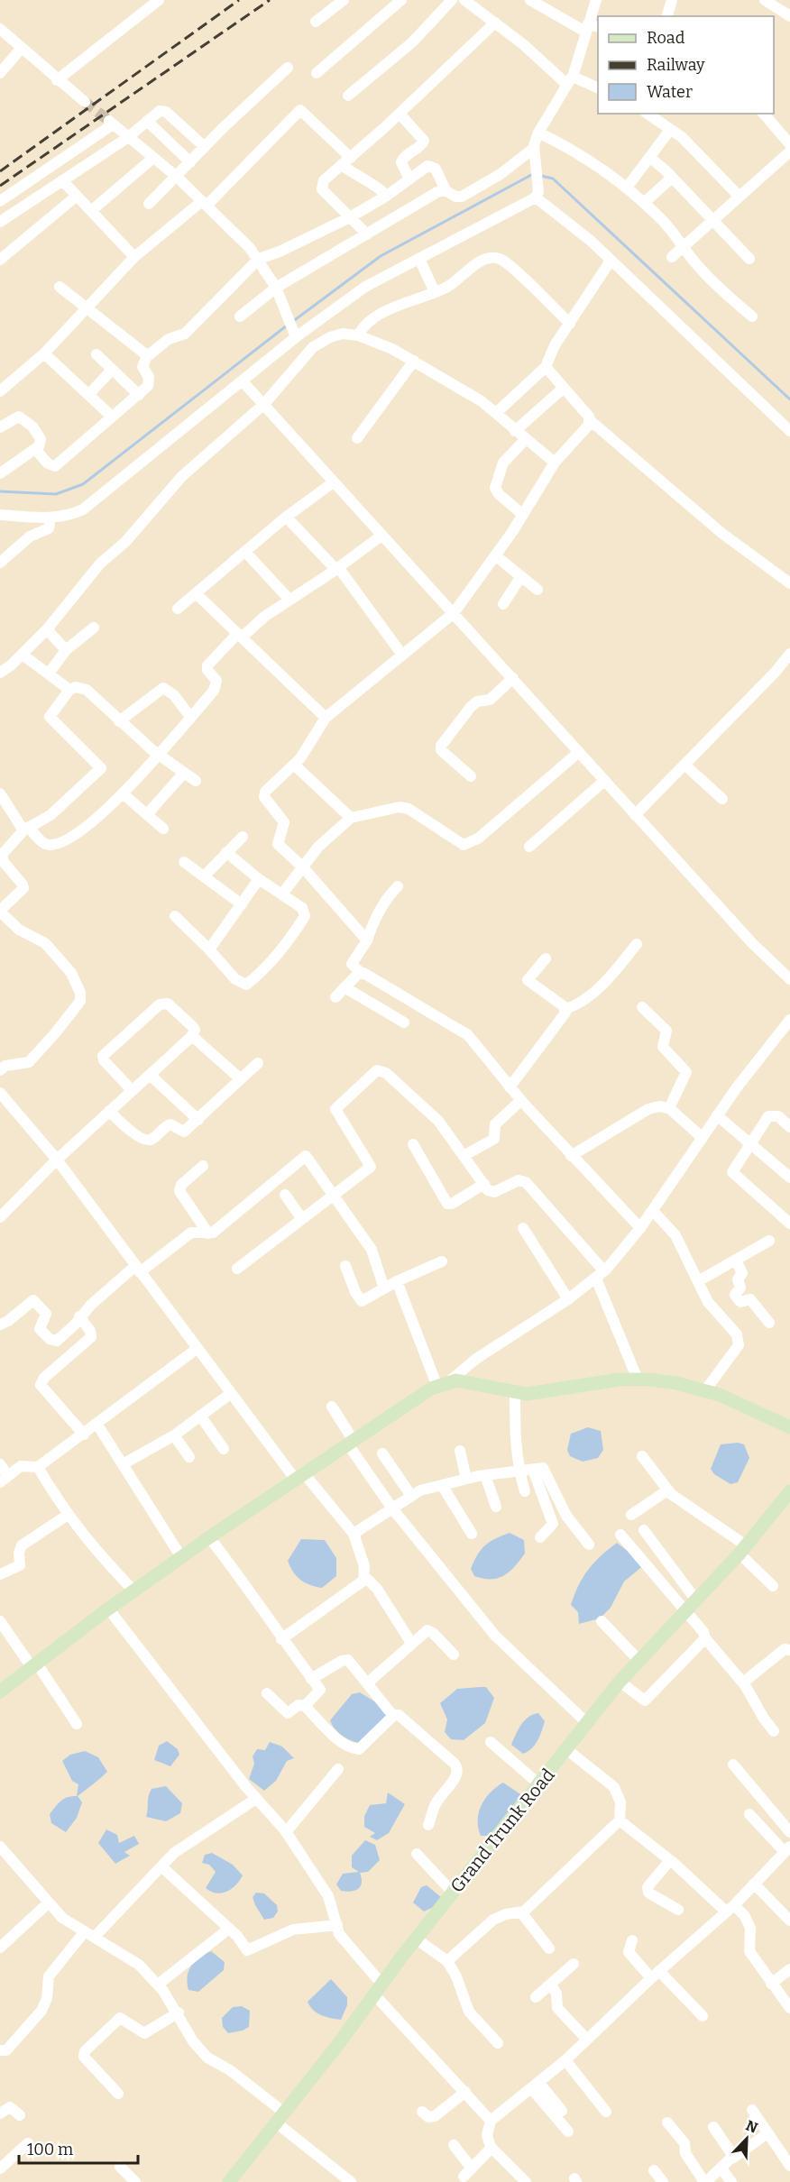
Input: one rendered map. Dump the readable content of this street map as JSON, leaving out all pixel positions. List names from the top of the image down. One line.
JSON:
{"streets":{"main road":["Grand Trunk Road"]},"legend":["Road","Railway","Water"],"scale_bar":"100 m","north":"top right"}
